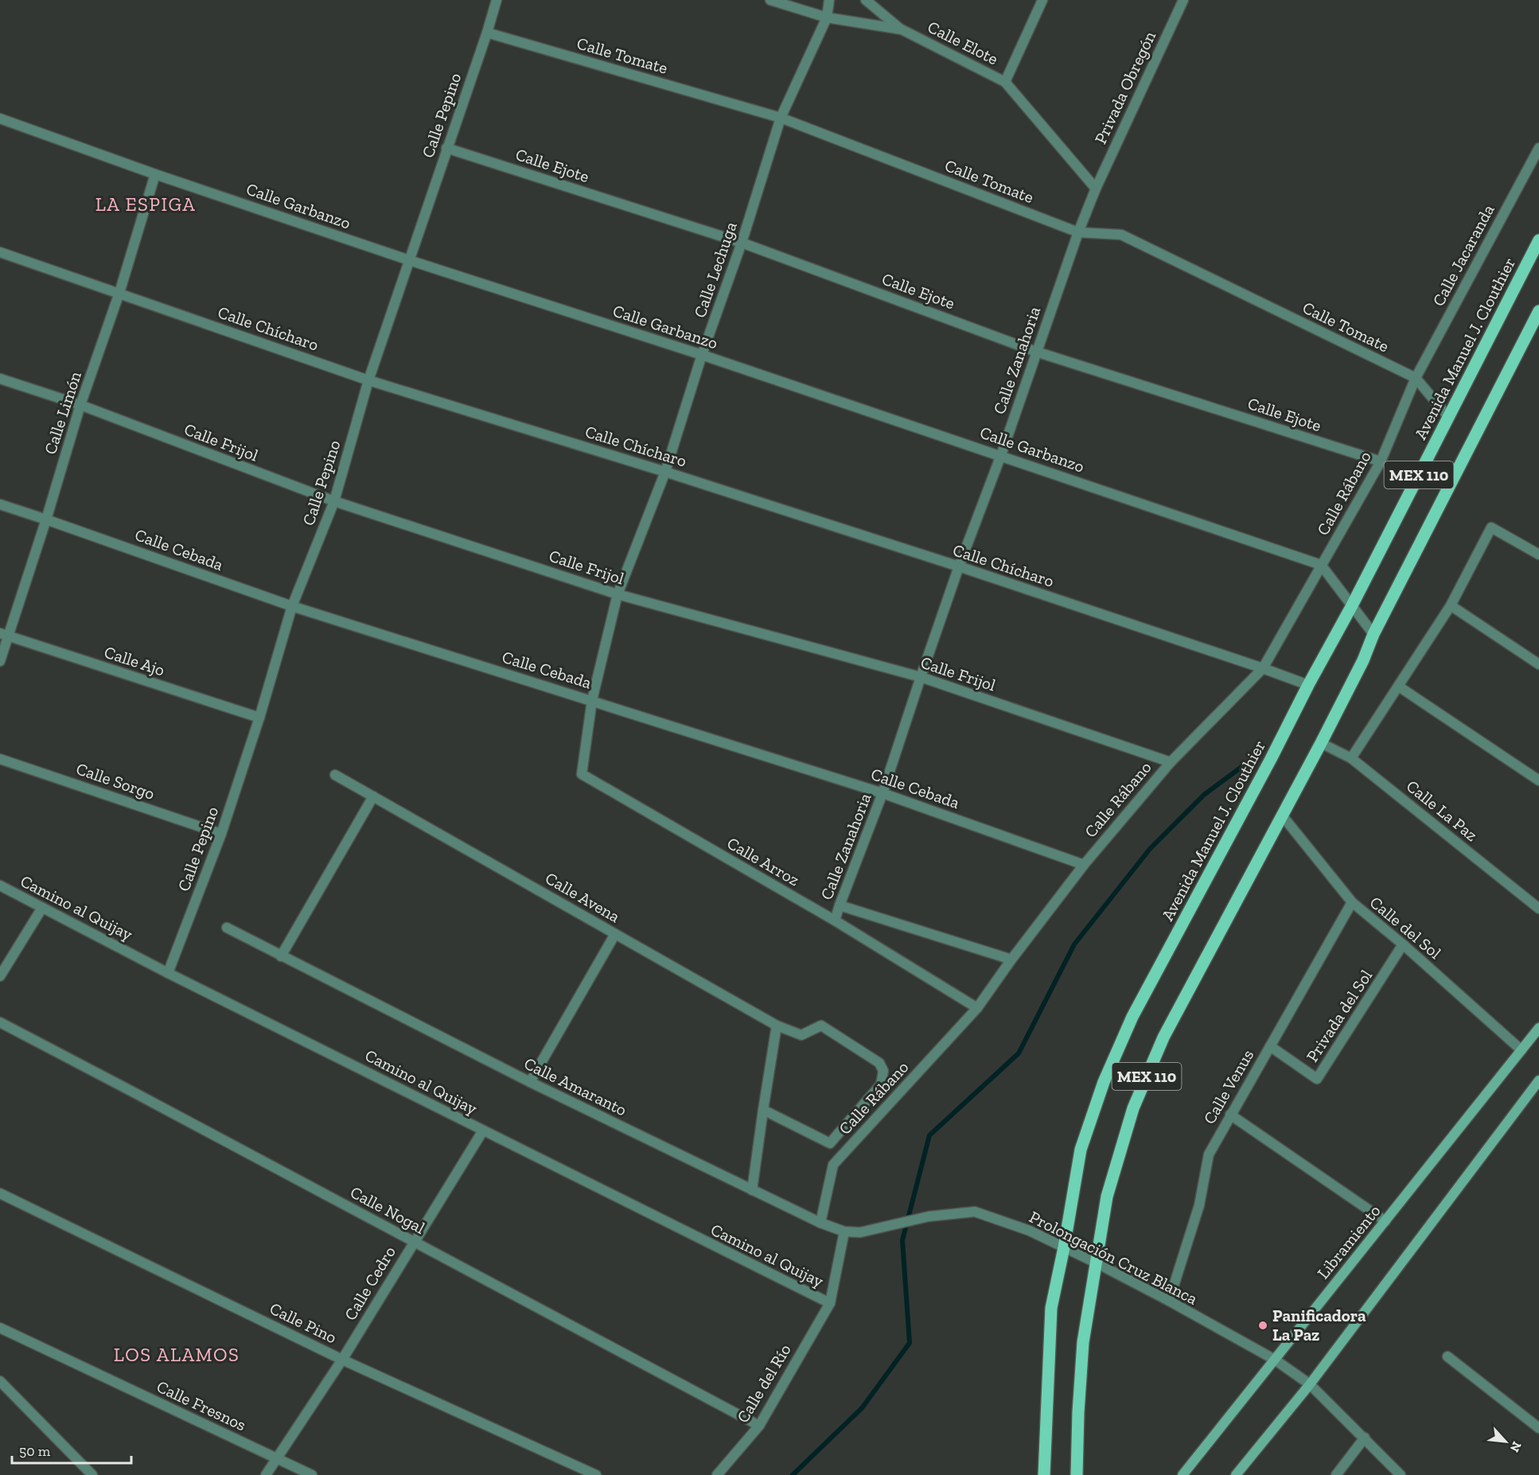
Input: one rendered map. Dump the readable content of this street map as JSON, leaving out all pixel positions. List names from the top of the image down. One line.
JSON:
{"streets":{"main road":["Avenida Manuel J. Clouthier","MEX 110","Libramiento"],"street":["Calle Elote","Calle Tomate","Privada Obregón","Calle Pepino","Calle Ejote","Calle Garbanzo","Calle Jacaranda","Calle Lechuga","Calle Chícharo","Calle Zanahoria","Calle Limón","Calle Frijol","Calle Rábano","Calle Cebada","Calle Ajo","Calle Sorgo","Calle La Paz","Calle Arroz","Calle Avena","Camino al Quijay","Calle del Sol","Privada del Sol","Calle Amaranto","Calle Venus","Calle Nogal","Prolongación Cruz Blanca","Calle Cedro","Calle Pino","Calle del Río","Calle Fresnos"]},"crossings":[["Calle Elote","Privada Obregón"],["Calle Elote","Calle Lechuga"],["Calle Elote","Calle Zanahoria"],["Calle Tomate","Calle Pepino"],["Calle Tomate","Calle Jacaranda"],["Calle Tomate","Calle Lechuga"],["Calle Tomate","Avenida Manuel J. Clouthier"],["Calle Tomate","Calle Zanahoria"],["Calle Tomate","Calle Rábano"],["Privada Obregón","Calle Zanahoria"],["Calle Pepino","Calle Ejote"],["Calle Pepino","Calle Garbanzo"],["Calle Pepino","Calle Chícharo"],["Calle Pepino","Calle Frijol"],["Calle Pepino","Calle Cebada"],["Calle Pepino","Calle Ajo"],["Calle Pepino","Calle Sorgo"],["Calle Pepino","Camino al Quijay"],["Calle Ejote","Calle Lechuga"],["Calle Ejote","Calle Zanahoria"],["Calle Ejote","Calle Rábano"],["Calle Garbanzo","Calle Lechuga"],["Calle Garbanzo","Calle Zanahoria"],["Calle Garbanzo","Calle Limón"],["Calle Garbanzo","Calle Rábano"],["Calle Jacaranda","Calle Rábano"],["Calle Lechuga","Calle Chícharo"],["Calle Lechuga","Calle Frijol"],["Calle Lechuga","Calle Cebada"],["Calle Lechuga","Calle Arroz"],["Calle Chícharo","Avenida Manuel J. Clouthier"],["Calle Chícharo","Calle Zanahoria"],["Calle Chícharo","Calle Limón"],["Calle Chícharo","Calle Rábano"],["Avenida Manuel J. Clouthier","Prolongación Cruz Blanca"],["Calle Zanahoria","Calle Frijol"],["Calle Zanahoria","Calle Cebada"],["Calle Zanahoria","Calle Arroz"],["Calle Limón","Calle Frijol"],["Calle Limón","Calle Cebada"],["Calle Limón","Calle Ajo"],["Calle Frijol","Calle Rábano"],["MEX 110","Calle La Paz"],["MEX 110","Calle del Sol"],["MEX 110","Prolongación Cruz Blanca"],["Calle Rábano","Calle Cebada"],["Calle Rábano","Calle Arroz"],["Calle Rábano","Calle Amaranto"],["Camino al Quijay","Calle Cedro"],["Camino al Quijay","Calle del Río"],["Calle del Sol","Privada del Sol"],["Calle del Sol","Calle Venus"],["Calle del Sol","Libramiento"],["Privada del Sol","Calle Venus"],["Calle Amaranto","Prolongación Cruz Blanca"],["Calle Amaranto","Calle del Río"],["Calle Venus","Prolongación Cruz Blanca"],["Calle Nogal","Calle Cedro"],["Calle Nogal","Calle del Río"],["Libramiento","Prolongación Cruz Blanca"],["Calle Cedro","Calle Pino"],["Calle Cedro","Calle Fresnos"]],"districts":["LA ESPIGA","LOS ALAMOS"],"places":["Panificadora La Paz"],"scale_bar":"50 m","north":"bottom right"}
